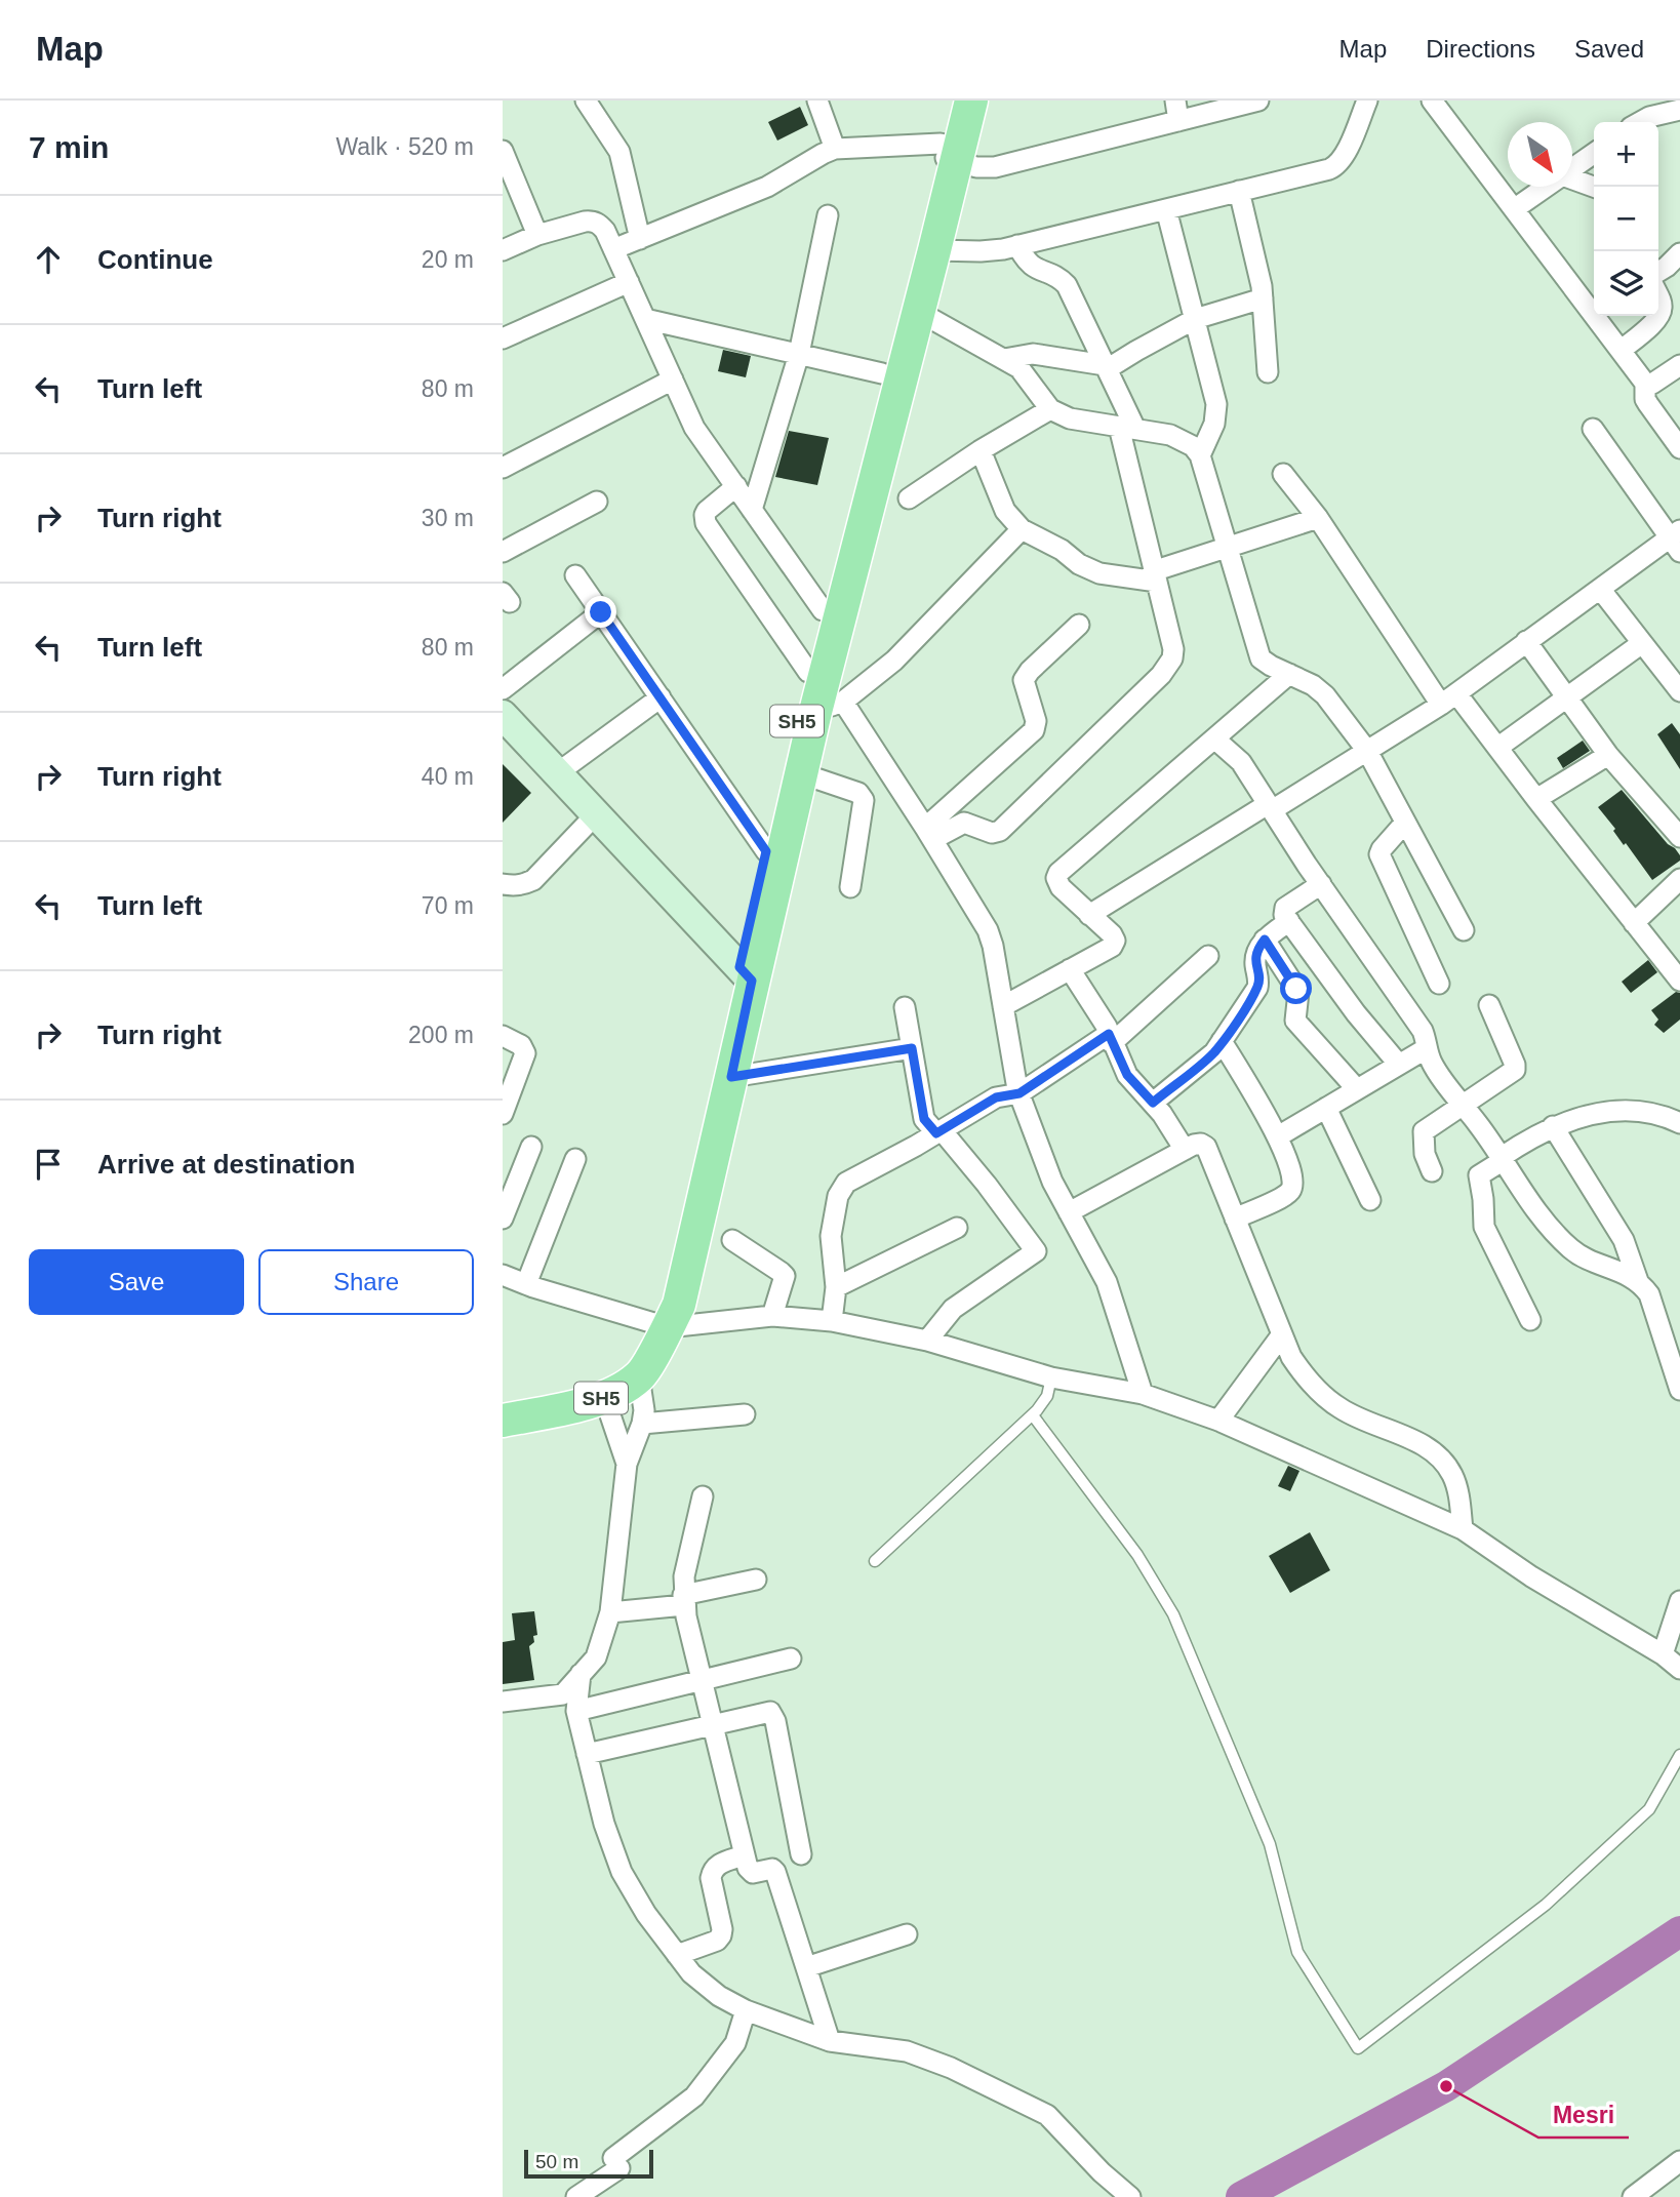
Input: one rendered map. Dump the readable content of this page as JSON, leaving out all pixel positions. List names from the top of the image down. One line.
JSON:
{"streets":{"main road":["SH5"]},"places":["Mesri"],"scale_bar":"50 m","north":"bottom right","page":{"header":"Map","nav":["Map","Directions","Saved"],"heading":["7 min","Walk · 520 m"],"map_buttons":["+","−"],"list":[["Continue","20 m"],["Turn left","80 m"],["Turn right","30 m"],["Turn left","80 m"],["Turn right","40 m"],["Turn left","70 m"],["Turn right","200 m"],"Arrive at destination"],"buttons":["Save","Share"],"scale":"50 m"}}
